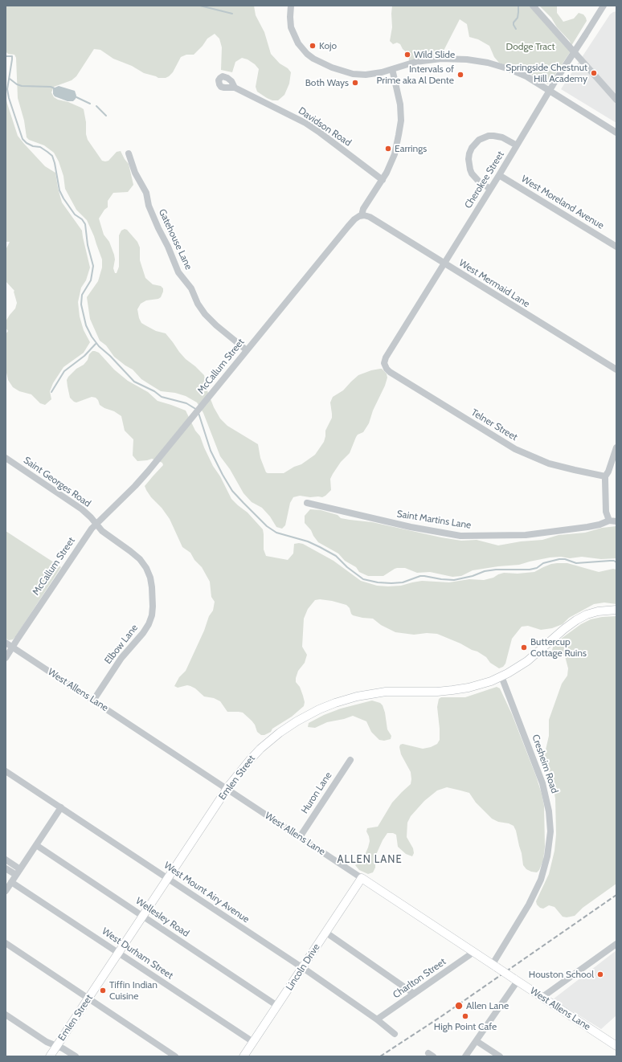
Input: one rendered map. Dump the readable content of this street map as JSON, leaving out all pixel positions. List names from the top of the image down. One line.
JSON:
{"streets":{"main road":["West Allens Lane","Emlen Street","Lincoln Drive"],"street":["Davidson Road","Cherokee Street","West Moreland Avenue","Gatehouse Lane","West Mermaid Lane","McCallum Street","Telner Street","Saint Georges Road","Saint Martins Lane","Elbow Lane","Cresheim Road","Huron Lane","West Mount Airy Avenue","Wellesley Road","West Durham Street","Charlton Street"]},"crossings":[["Davidson Road","McCallum Street"],["Cherokee Street","West Moreland Avenue"],["Cherokee Street","West Mermaid Lane"],["Cherokee Street","Telner Street"],["Gatehouse Lane","McCallum Street"],["West Mermaid Lane","McCallum Street"],["McCallum Street","Saint Georges Road"],["McCallum Street","Elbow Lane"],["McCallum Street","West Allens Lane"],["Saint Georges Road","Elbow Lane"],["Elbow Lane","West Allens Lane"],["West Allens Lane","Cresheim Road"],["West Allens Lane","Emlen Street"],["West Allens Lane","Huron Lane"],["West Allens Lane","Lincoln Drive"],["West Allens Lane","Charlton Street"],["Cresheim Road","Emlen Street"],["Emlen Street","West Mount Airy Avenue"],["Emlen Street","Wellesley Road"],["Emlen Street","West Durham Street"],["West Mount Airy Avenue","Lincoln Drive"],["West Mount Airy Avenue","Charlton Street"],["Wellesley Road","Lincoln Drive"],["West Durham Street","Lincoln Drive"]],"districts":["ALLEN LANE"],"parks":["Dodge Tract"],"places":["Kojo","Wild Slide","Springside Chestnut Hill Academy","Intervals of Prime aka Al Dente","Both Ways","Earrings","Buttercup Cottage Ruins","Houston School","Tiffin Indian Cuisine","Allen Lane","High Point Cafe"]}
